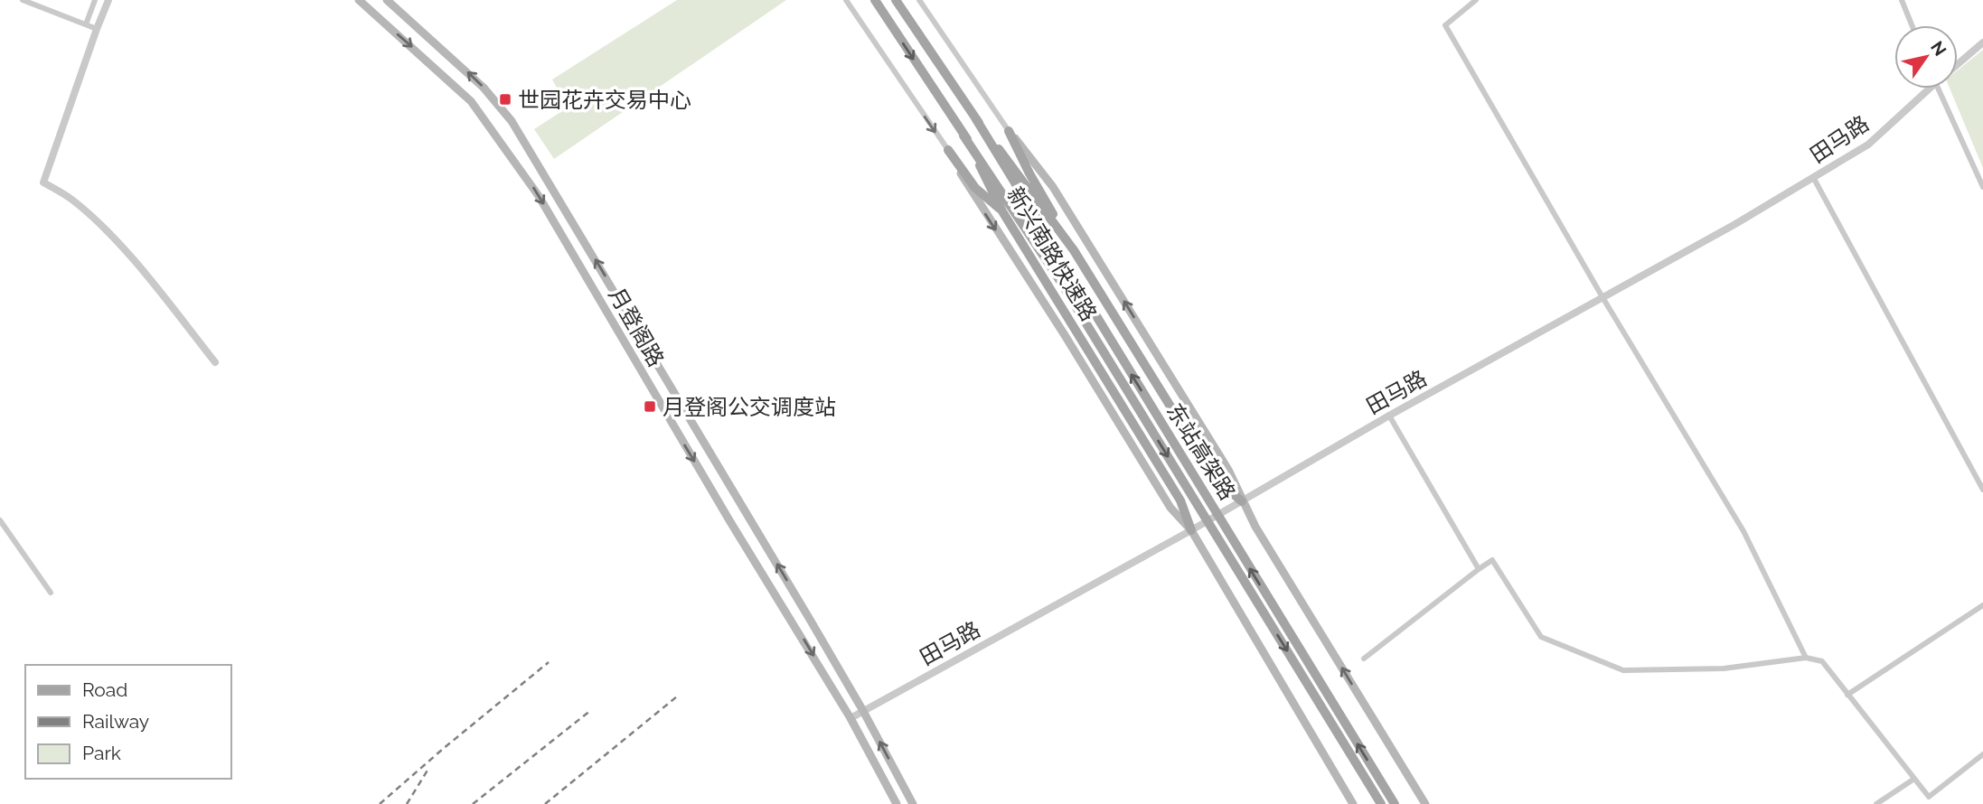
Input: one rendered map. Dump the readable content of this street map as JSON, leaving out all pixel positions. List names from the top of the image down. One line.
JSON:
{"streets":{"main road":["新兴南路快速路","月登阁路","东站高架路"],"street":["田马路"]},"crossings":[["田马路","新兴南路快速路"],["田马路","月登阁路"],["新兴南路快速路","东站高架路"]],"places":{"transit":["世园花卉交易中心","月登阁公交调度站"]},"legend":["Road","Railway","Park"],"north":"top right"}
